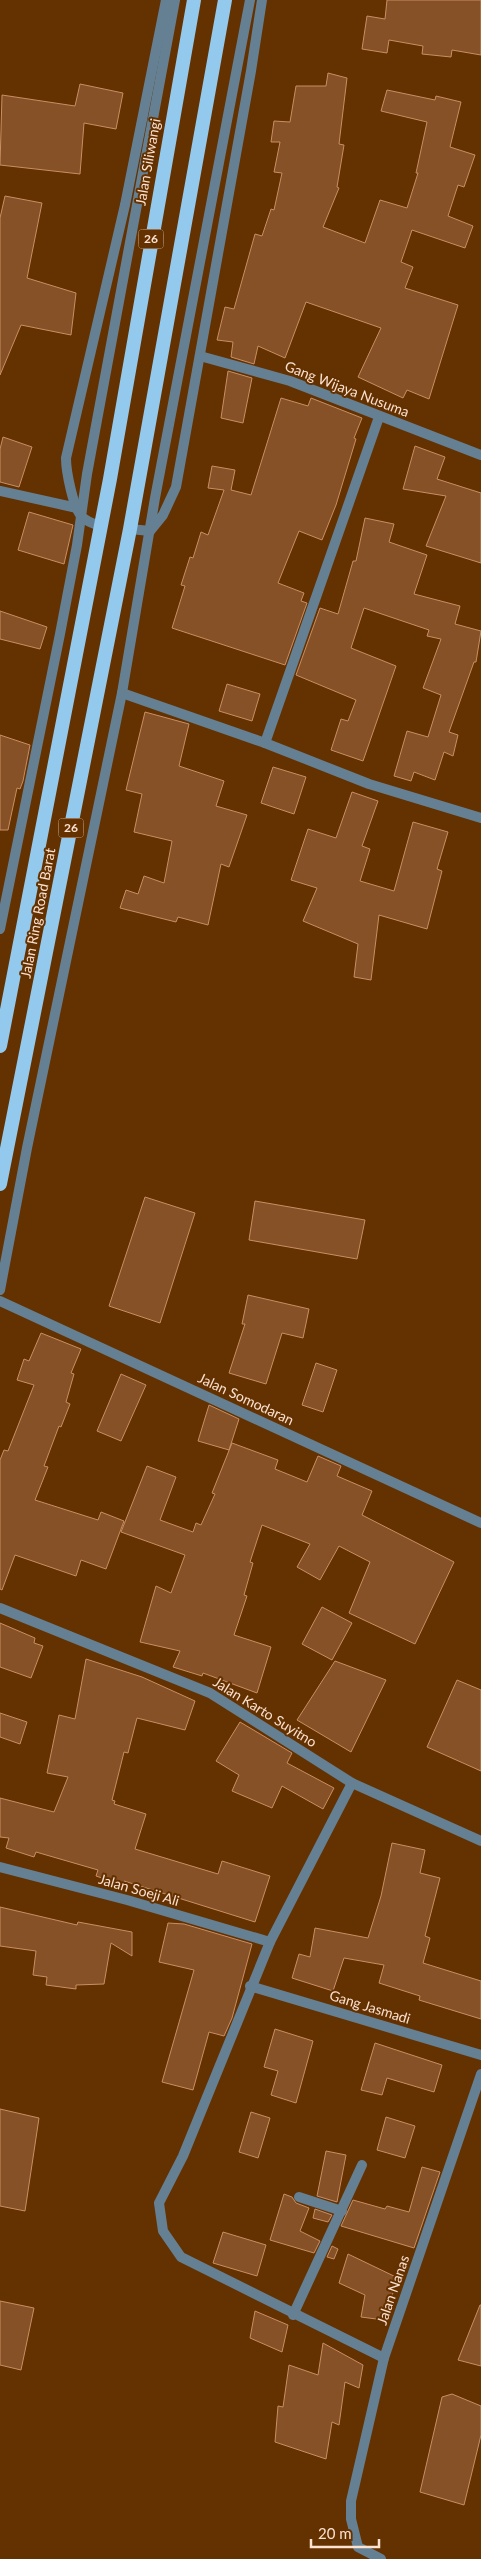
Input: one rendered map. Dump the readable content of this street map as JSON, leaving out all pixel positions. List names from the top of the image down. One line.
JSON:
{"streets":{"highway":["Jalan Siliwangi","26","Jalan Ring Road Barat"],"street":["Gang Wijaya Nusuma","Jalan Somodaran","Jalan Karto Suyitno","Jalan Soeji Ali","Gang Jasmadi","Jalan Nanas"]},"crossings":[["Jalan Siliwangi","Jalan Ring Road Barat"]],"scale_bar":"20 m"}
